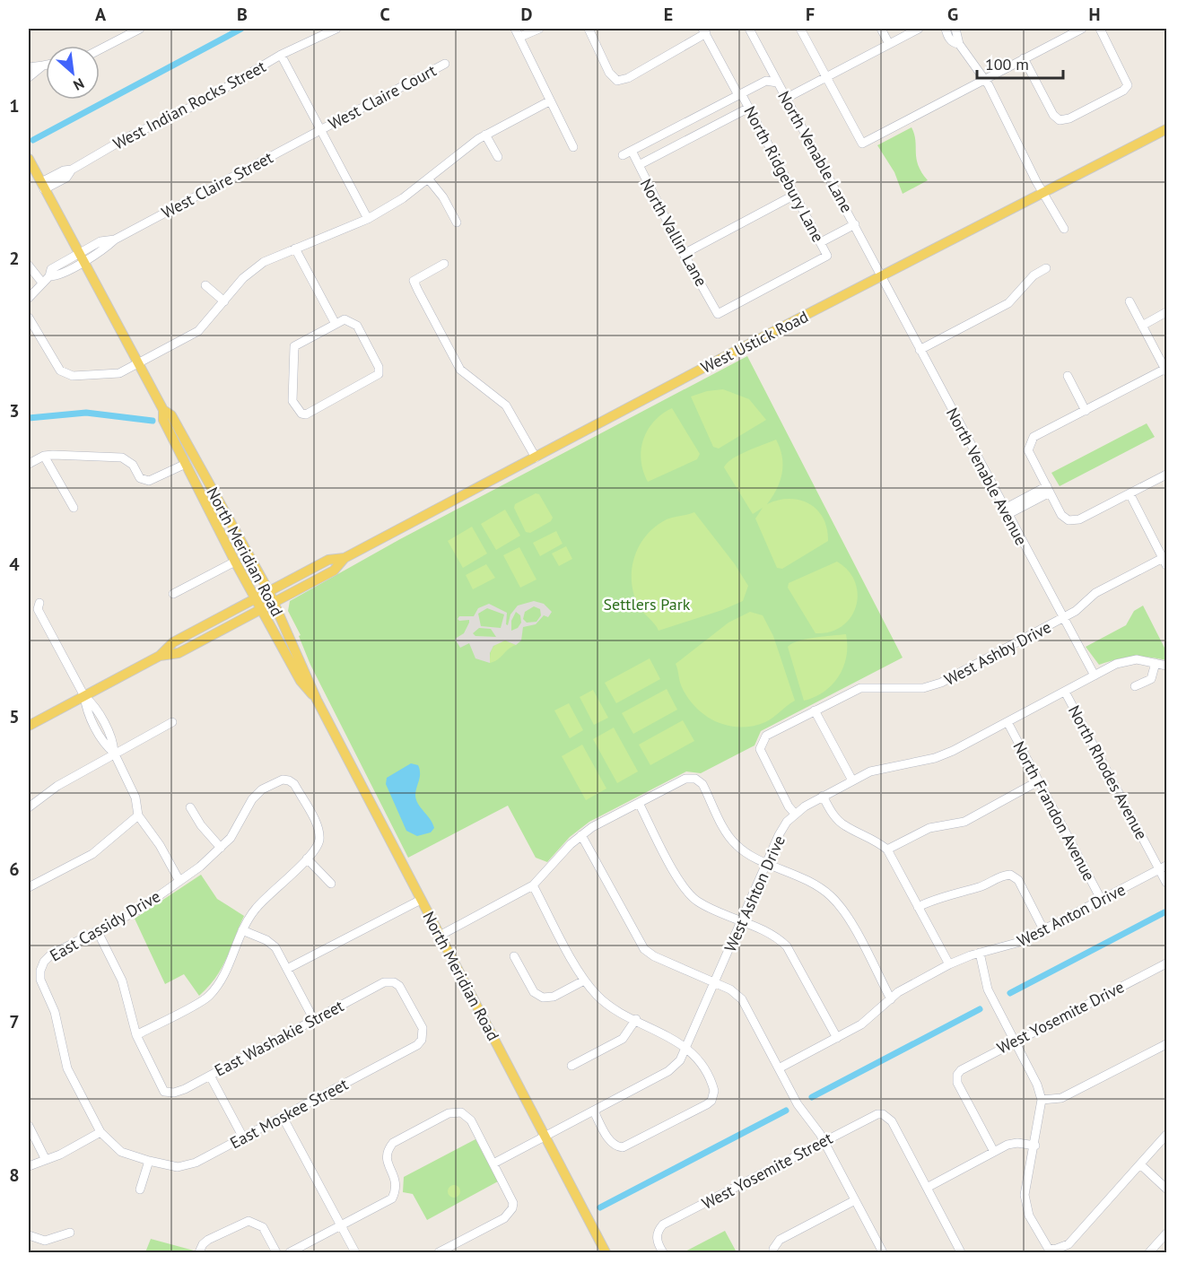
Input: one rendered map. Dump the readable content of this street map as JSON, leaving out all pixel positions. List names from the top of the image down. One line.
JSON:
{"streets":{"main road":["West Ustick Road","North Meridian Road"],"street":["West Claire Court","West Indian Rocks Street","North Venable Lane","North Ridgebury Lane","West Claire Street","North Vallin Lane","North Venable Avenue","West Ashby Drive","North Rhodes Avenue","North Frandon Avenue","West Ashton Drive","West Anton Drive","East Cassidy Drive","West Yosemite Drive","East Washakie Street","East Moskee Street","West Yosemite Street"]},"crossings":[["West Claire Court","West Claire Street"],["West Indian Rocks Street","North Meridian Road"],["North Venable Lane","West Ustick Road"],["North Venable Lane","North Venable Avenue"],["North Ridgebury Lane","North Vallin Lane"],["West Claire Street","North Meridian Road"],["West Ustick Road","North Venable Avenue"],["West Ustick Road","North Meridian Road"],["North Venable Avenue","West Ashby Drive"],["North Venable Avenue","West Ashton Drive"],["North Meridian Road","West Ashton Drive"],["West Ashby Drive","West Ashton Drive"],["North Rhodes Avenue","West Ashton Drive"],["North Rhodes Avenue","West Anton Drive"],["North Frandon Avenue","West Ashton Drive"],["North Frandon Avenue","West Anton Drive"],["East Cassidy Drive","East Moskee Street"],["East Washakie Street","East Moskee Street"]],"parks":["Settlers Park"],"scale_bar":"100 m","north":"bottom right","grid":{"columns":["A","B","C","D","E","F","G","H"],"rows":["1","2","3","4","5","6","7","8"]}}
